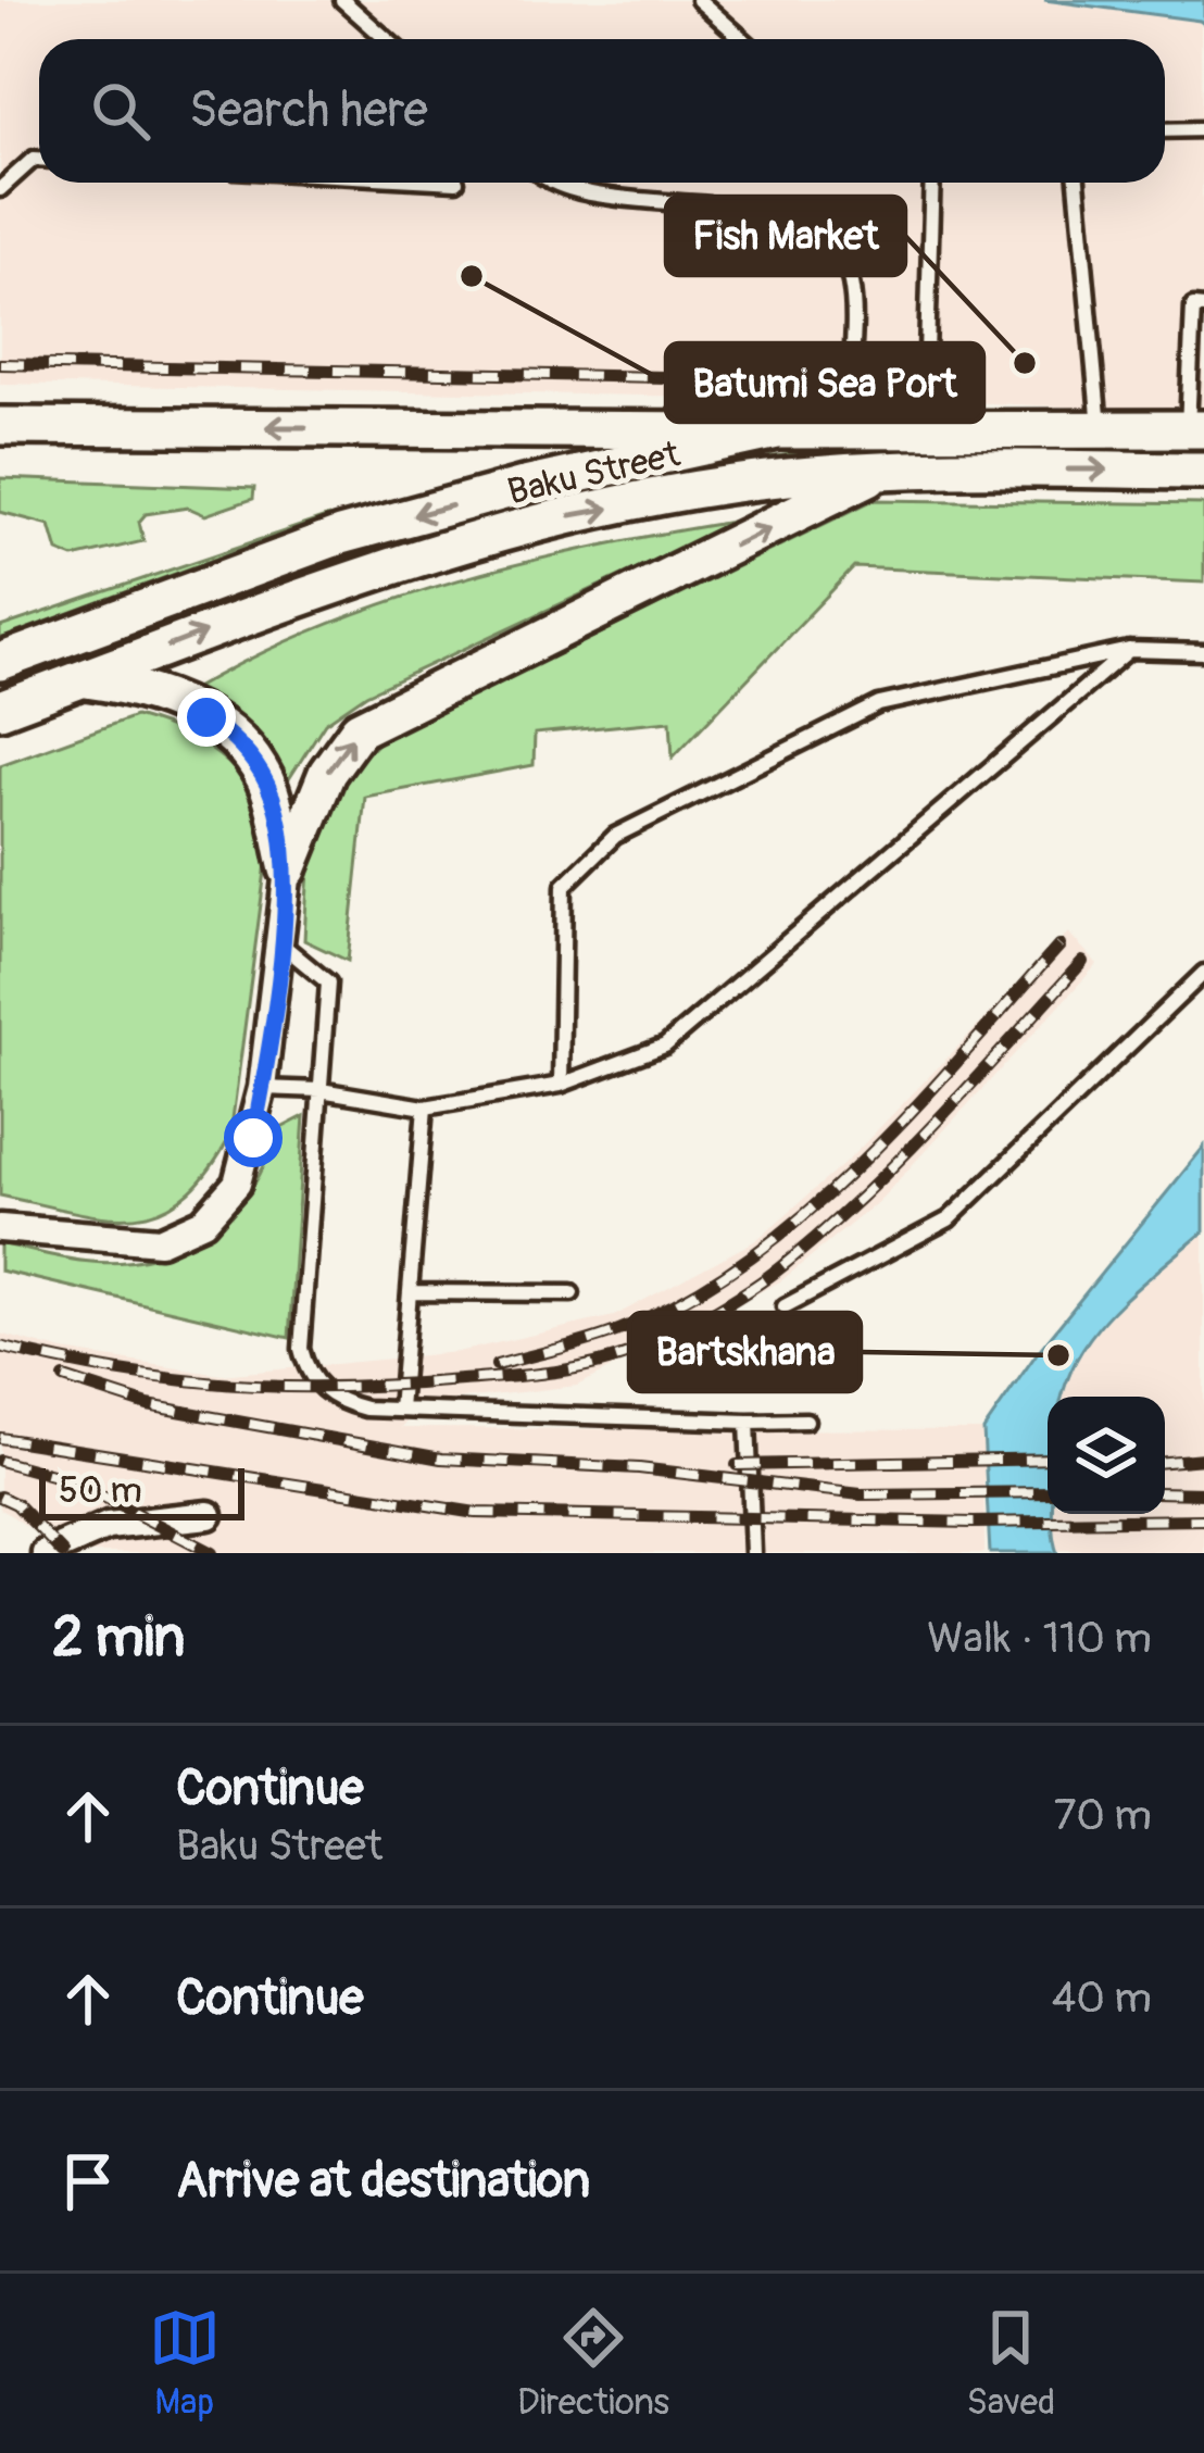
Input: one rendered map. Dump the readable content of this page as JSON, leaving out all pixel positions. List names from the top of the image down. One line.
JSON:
{"streets":{"main road":["Baku Street"]},"places":["Batumi Sea Port","Fish Market","Bartskhana"],"scale_bar":"50 m","page":{"search":"Search here","scale":"50 m","heading":["2 min","Walk · 110 m"],"list":[["Continue","Baku Street","70 m"],["Continue","40 m"],"Arrive at destination"],"nav":["Map","Directions","Saved"]}}
